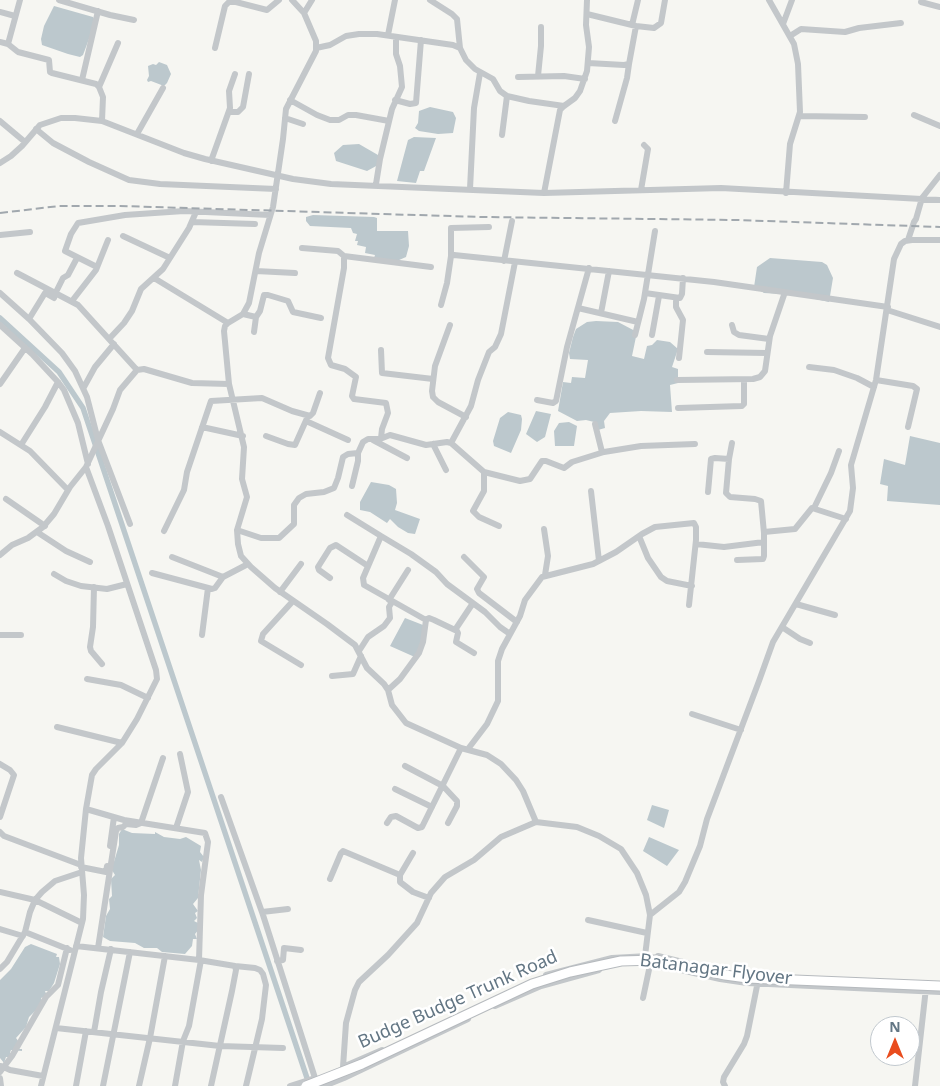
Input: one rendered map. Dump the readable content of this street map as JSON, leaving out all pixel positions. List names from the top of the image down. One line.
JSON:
{"streets":{"main road":["Batanagar Flyover"],"street":["Budge Budge Trunk Road"]},"crossings":[["Batanagar Flyover","Budge Budge Trunk Road"]],"north":"top"}
